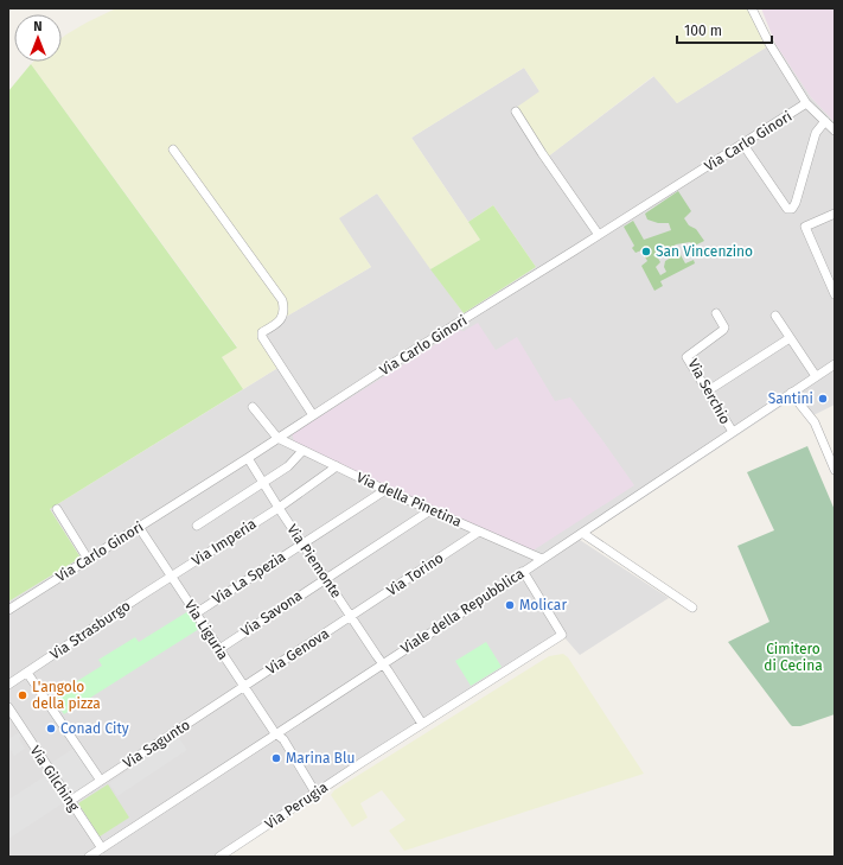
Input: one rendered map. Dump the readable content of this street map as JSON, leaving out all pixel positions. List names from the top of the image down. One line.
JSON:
{"streets":{"street":["Via Carlo Ginori","Via Serchio","Via della Pinetina","Via Imperia","Via Piemonte","Via Torino","Via La Spezia","Viale della Repubblica","Via Savona","Via Strasburgo","Via Liguria","Via Genova","Via Sagunto","Via Gilching","Via Perugia"]},"crossings":[["Via Carlo Ginori","Via della Pinetina"],["Via Carlo Ginori","Via Piemonte"],["Via Carlo Ginori","Via Liguria"],["Via Serchio","Viale della Repubblica"],["Via della Pinetina","Via Imperia"],["Via della Pinetina","Via Torino"],["Via della Pinetina","Via La Spezia"],["Via della Pinetina","Viale della Repubblica"],["Via della Pinetina","Via Savona"],["Via Imperia","Via Piemonte"],["Via Imperia","Via Strasburgo"],["Via Imperia","Via Liguria"],["Via Piemonte","Via Torino"],["Via Piemonte","Via La Spezia"],["Via Piemonte","Viale della Repubblica"],["Via Piemonte","Via Savona"],["Via Piemonte","Via Genova"],["Via Piemonte","Via Perugia"],["Via Torino","Via Genova"],["Via La Spezia","Via Liguria"],["Viale della Repubblica","Via Liguria"],["Viale della Repubblica","Via Gilching"],["Viale della Repubblica","Via Perugia"],["Via Savona","Via Liguria"],["Via Strasburgo","Via Liguria"],["Via Liguria","Via Genova"],["Via Liguria","Via Sagunto"],["Via Liguria","Via Perugia"],["Via Genova","Via Sagunto"],["Via Sagunto","Via Gilching"]],"parks":["Cimitero di Cecina"],"places":["San Vincenzino","Santini","Molicar","L'angolo della pizza","Conad City","Marina Blu"],"scale_bar":"100 m","north":"top"}
